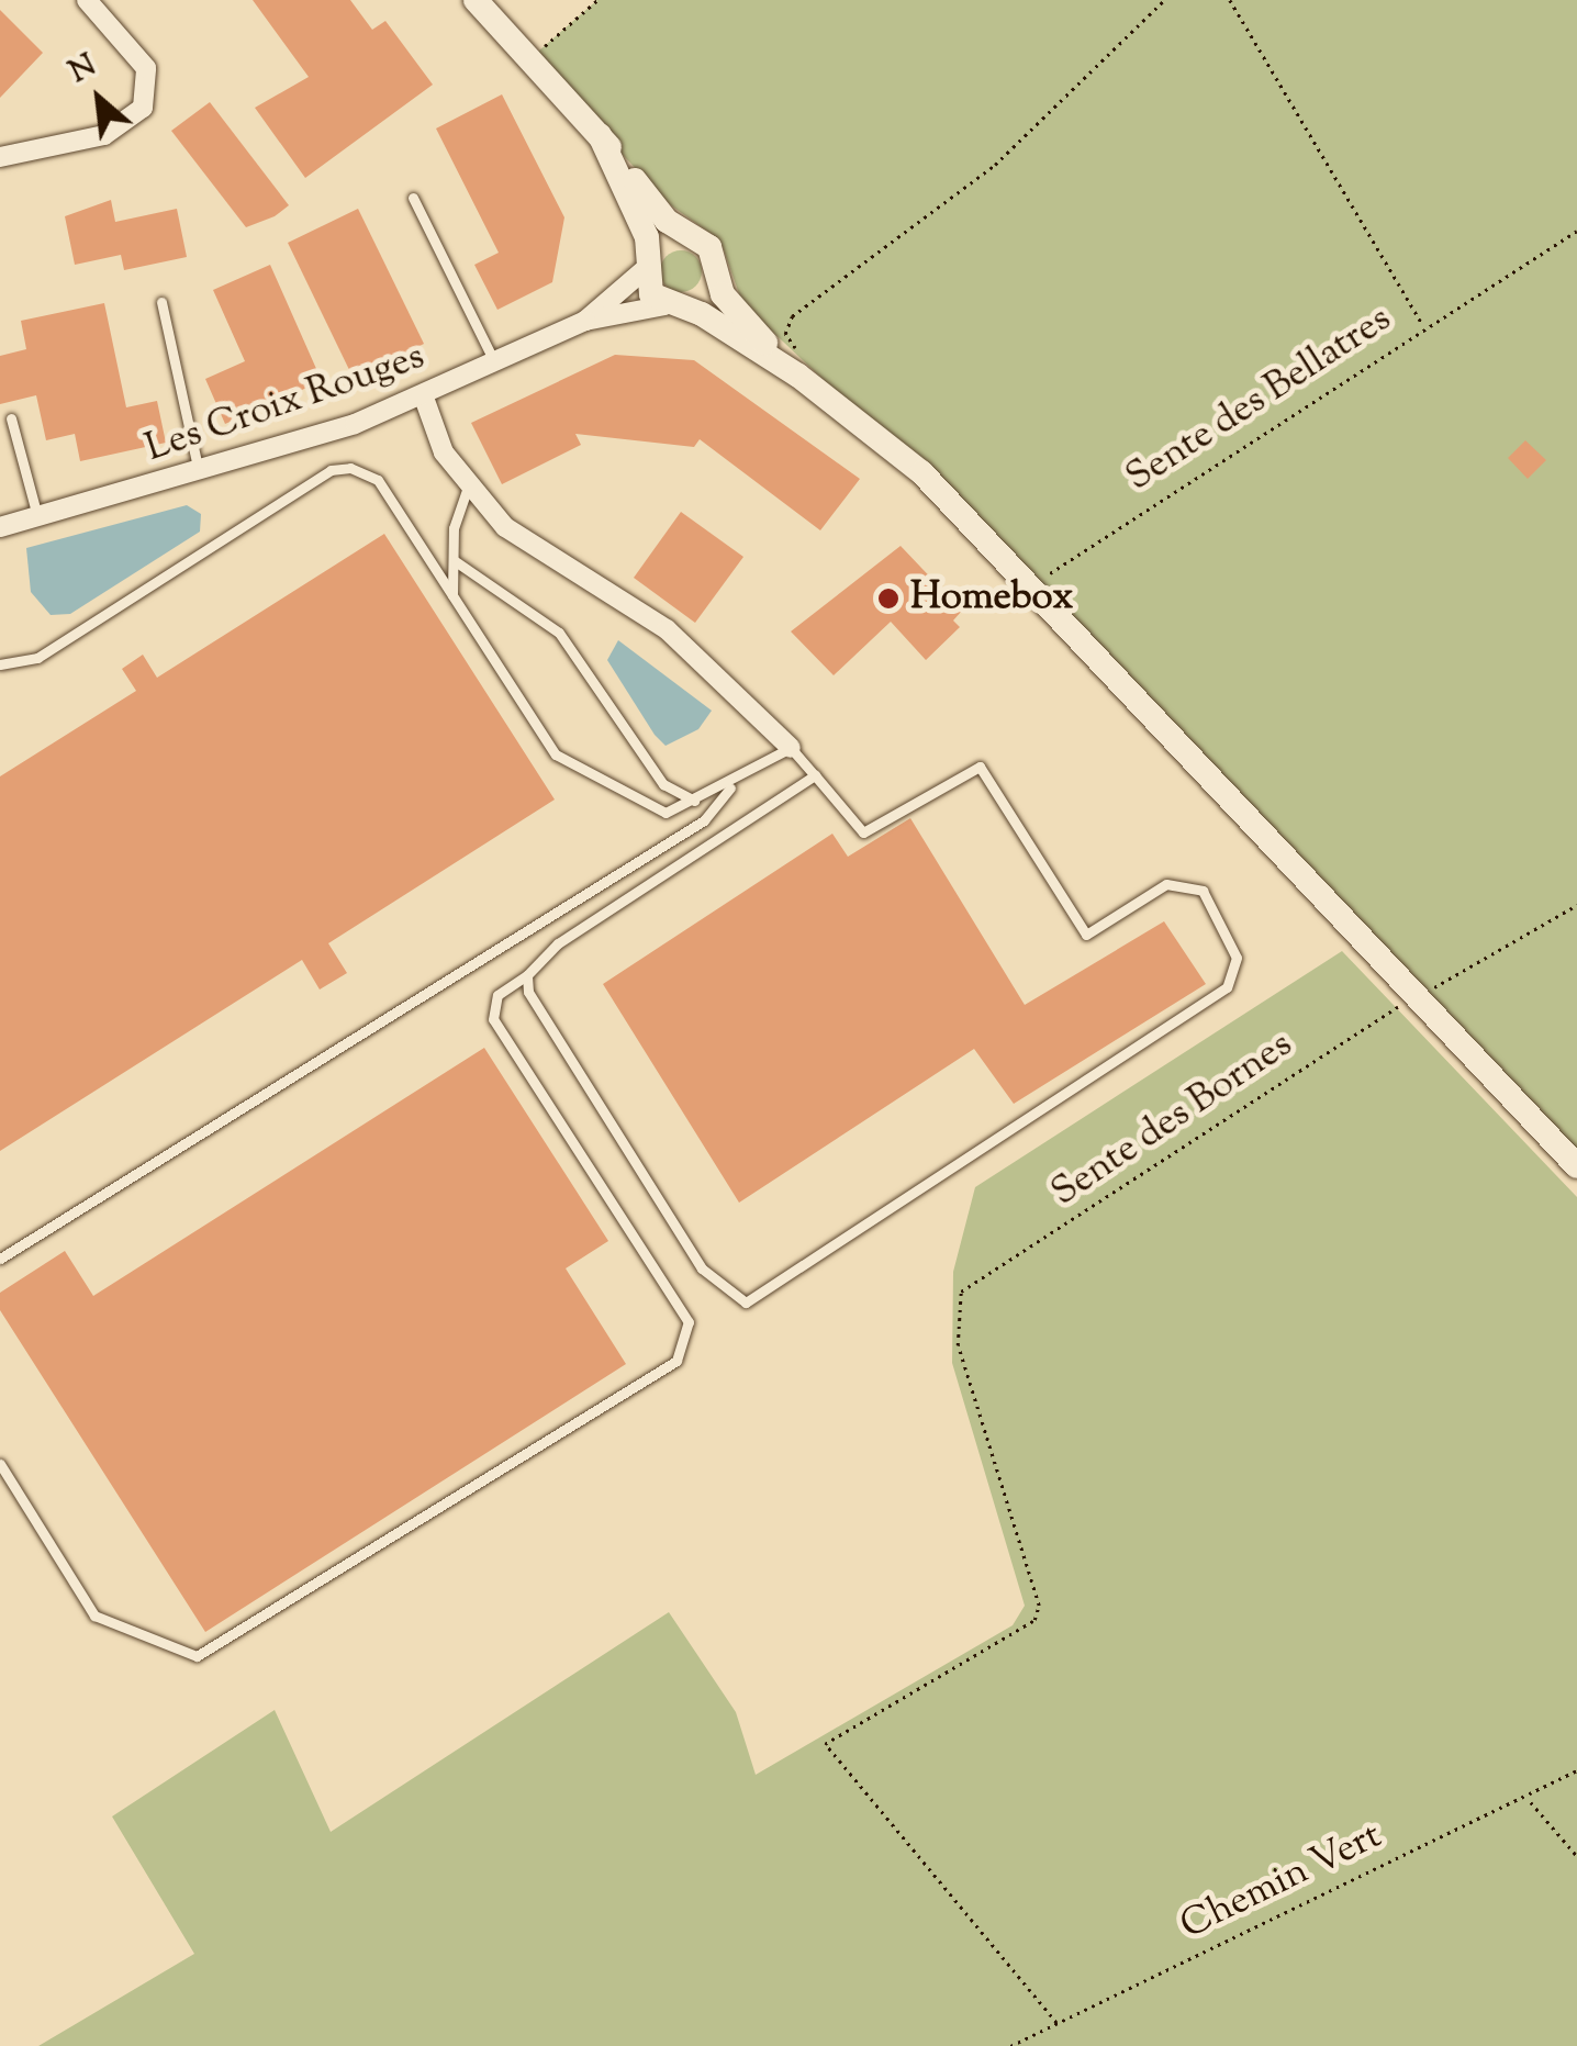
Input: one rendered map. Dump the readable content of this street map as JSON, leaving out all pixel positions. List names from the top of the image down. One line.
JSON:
{"streets":{"street":["Les Croix Rouges"],"path":["Sente des Bellatres","Sente des Bornes","Chemin Vert"]},"crossings":[["Sente des Bornes","Chemin Vert"]],"places":["Homebox"],"north":"top left"}
